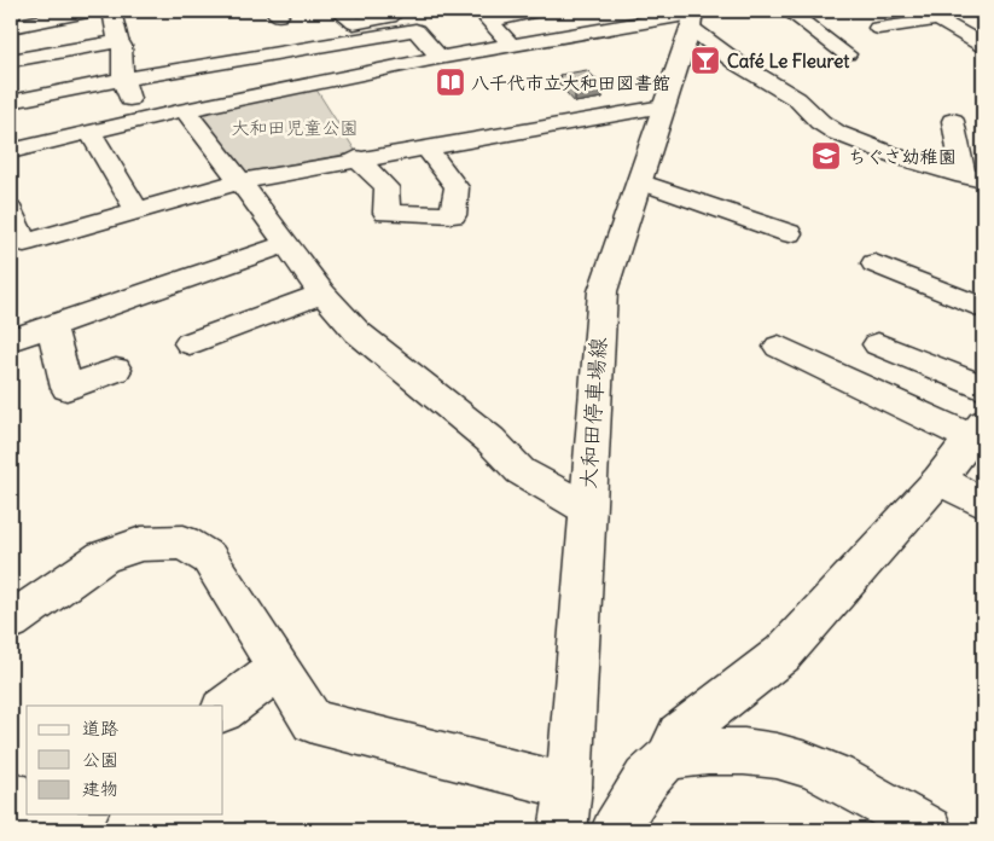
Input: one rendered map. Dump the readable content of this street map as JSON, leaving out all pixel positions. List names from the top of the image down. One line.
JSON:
{"streets":{"street":["大和田停車場線"]},"parks":["大和田児童公園"],"places":{"bar":["Café Le Fleuret"],"library":["八千代市立大和田図書館"],"school or university":["ちぐさ幼稚園"]},"legend":["道路","公園","建物"]}
